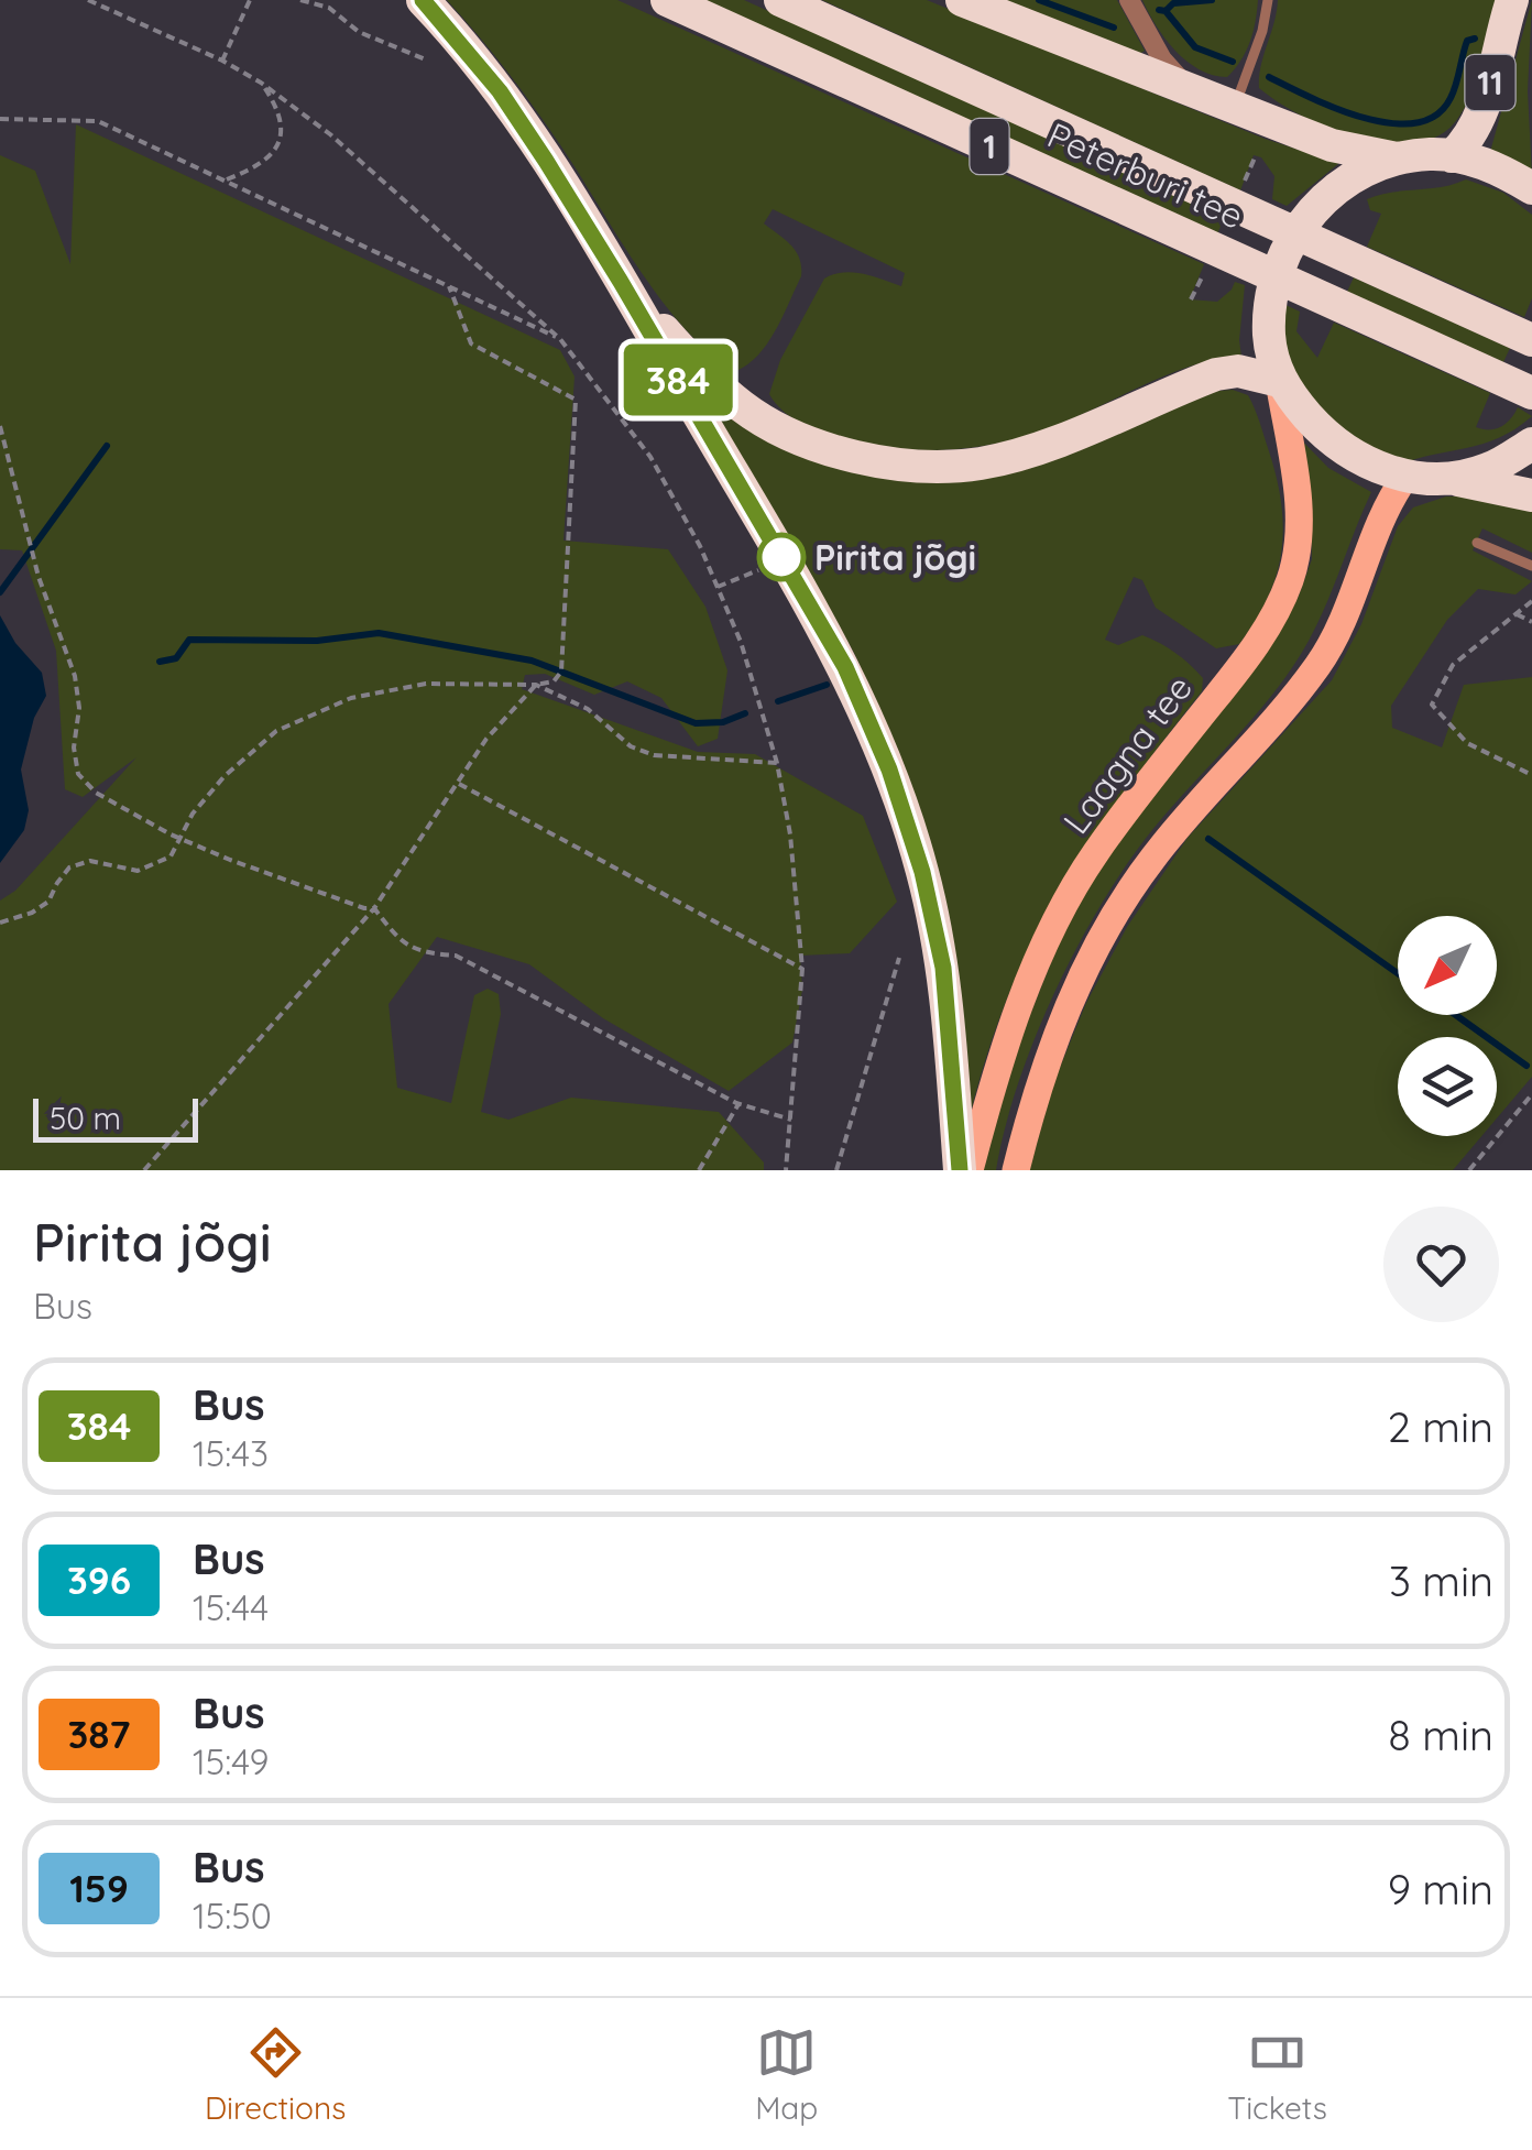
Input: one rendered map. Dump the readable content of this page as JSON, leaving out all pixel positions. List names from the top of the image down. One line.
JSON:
{"streets":{"highway":["11","1","Peterburi tee"],"main road":["Laagna tee"]},"places":["Pirita jõgi"],"lines":["bus line 384"],"scale_bar":"50 m","north":"bottom left","page":{"on_map":"384","scale":"50 m","heading":["Pirita jõgi","Bus"],"list":[{"mark":"384","name":"Bus","note":"15:43","value":"2 min"},{"mark":"396","name":"Bus","note":"15:44","value":"3 min"},{"mark":"387","name":"Bus","note":"15:49","value":"8 min"},{"mark":"159","name":"Bus","note":"15:50","value":"9 min"}],"tabs":["Directions","Map","Tickets"]}}
